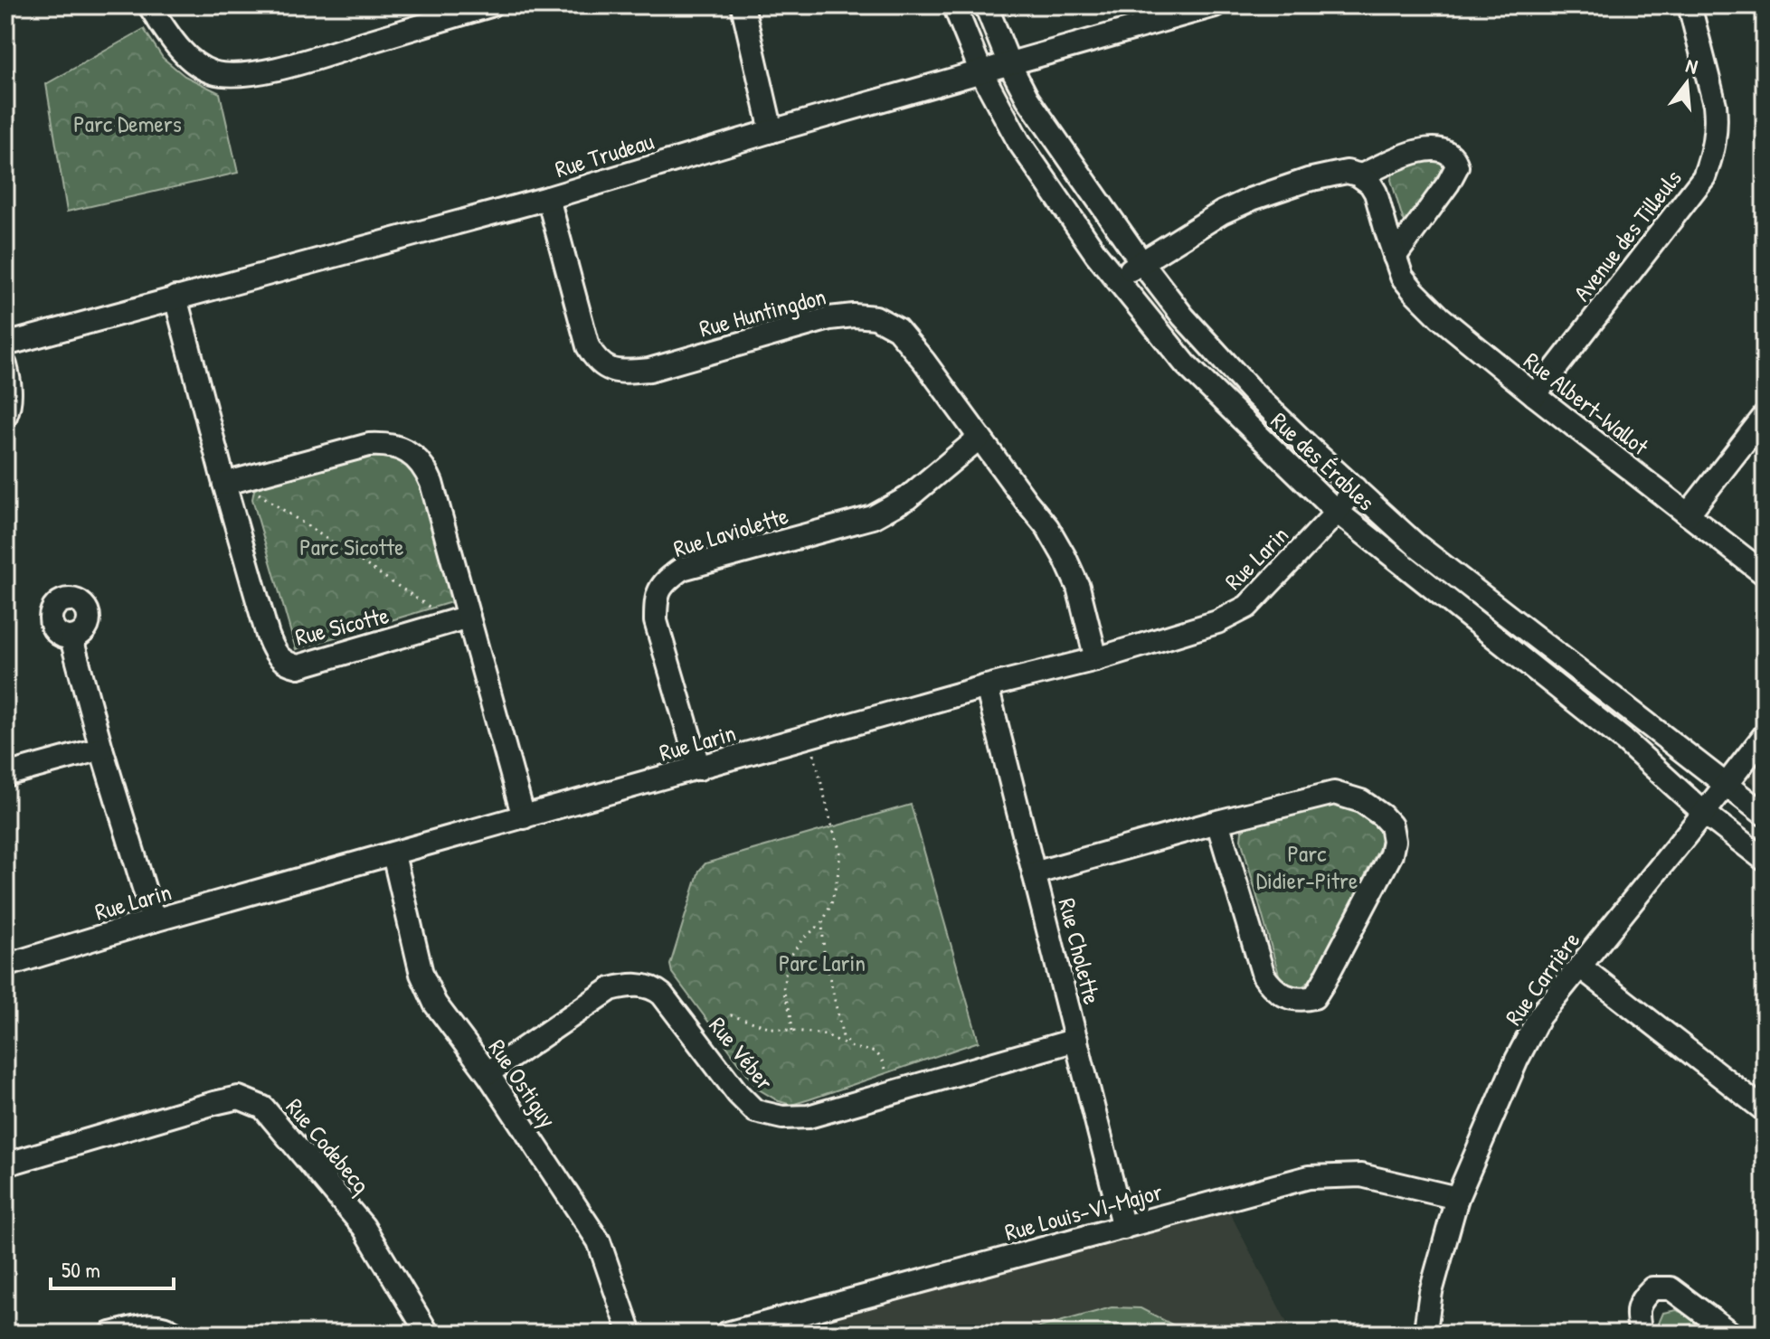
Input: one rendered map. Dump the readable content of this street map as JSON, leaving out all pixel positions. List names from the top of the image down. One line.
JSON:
{"streets":{"street":["Rue Trudeau","Avenue des Tilleuls","Rue Huntingdon","Rue Albert-Wallot","Rue des Érables","Rue Laviolette","Rue Larin","Rue Sicotte","Rue Cholette","Rue Carrière","Rue Véber","Rue Ostiguy","Rue Codebecq","Rue Louis-VI-Major"]},"crossings":[["Rue Trudeau","Rue Huntingdon"],["Rue Trudeau","Rue des Érables"],["Rue Trudeau","Rue Sicotte"],["Avenue des Tilleuls","Rue Albert-Wallot"],["Rue Huntingdon","Rue Laviolette"],["Rue Huntingdon","Rue Larin"],["Rue des Érables","Rue Larin"],["Rue des Érables","Rue Carrière"],["Rue Laviolette","Rue Larin"],["Rue Larin","Rue Cholette"],["Rue Larin","Rue Ostiguy"],["Rue Cholette","Rue Véber"],["Rue Cholette","Rue Louis-VI-Major"],["Rue Carrière","Rue Louis-VI-Major"],["Rue Véber","Rue Ostiguy"]],"parks":["Parc Demers","Parc Sicotte","Parc Didier-Pitre","Parc Larin"],"scale_bar":"50 m","north":"top"}
